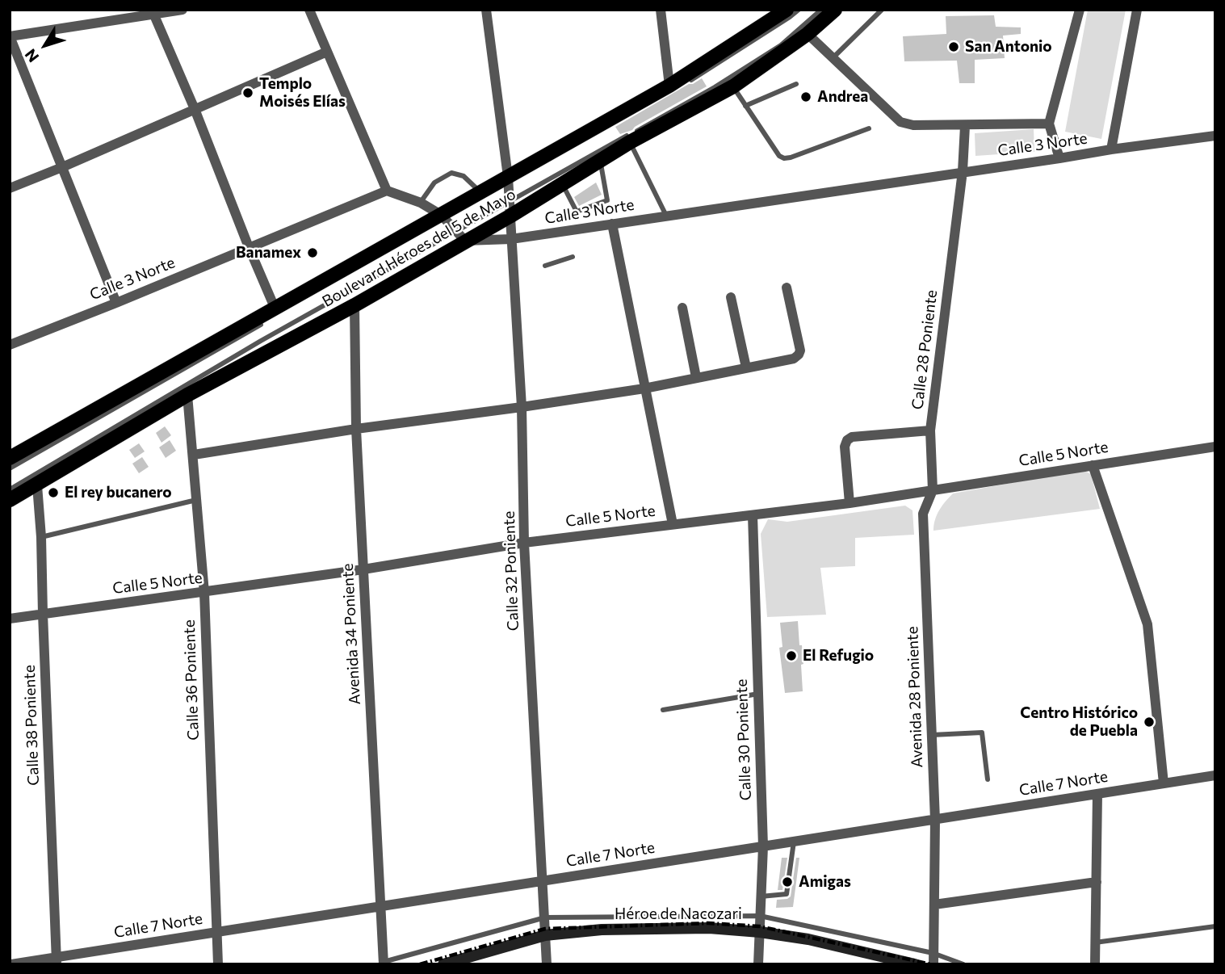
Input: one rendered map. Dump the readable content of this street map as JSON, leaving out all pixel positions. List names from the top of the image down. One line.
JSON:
{"streets":{"main road":["Boulevard Héroes del 5 de Mayo"],"street":["Calle 3 Norte","Calle 28 Poniente","Calle 5 Norte","Calle 32 Poniente","Avenida 34 Poniente","Calle 36 Poniente","Avenida 28 Poniente","Calle 38 Poniente","Calle 30 Poniente","Calle 7 Norte","Héroe de Nacozari"]},"crossings":[["Calle 3 Norte","Boulevard Héroes del 5 de Mayo"],["Calle 3 Norte","Calle 28 Poniente"],["Calle 3 Norte","Calle 32 Poniente"],["Boulevard Héroes del 5 de Mayo","Calle 32 Poniente"],["Boulevard Héroes del 5 de Mayo","Avenida 34 Poniente"],["Boulevard Héroes del 5 de Mayo","Calle 36 Poniente"],["Boulevard Héroes del 5 de Mayo","Calle 38 Poniente"],["Calle 28 Poniente","Calle 5 Norte"],["Calle 28 Poniente","Avenida 28 Poniente"],["Calle 5 Norte","Calle 32 Poniente"],["Calle 5 Norte","Avenida 34 Poniente"],["Calle 5 Norte","Calle 36 Poniente"],["Calle 5 Norte","Avenida 28 Poniente"],["Calle 5 Norte","Calle 38 Poniente"],["Calle 5 Norte","Calle 30 Poniente"],["Calle 32 Poniente","Calle 7 Norte"],["Calle 32 Poniente","Héroe de Nacozari"],["Avenida 34 Poniente","Calle 7 Norte"],["Calle 36 Poniente","Calle 7 Norte"],["Avenida 28 Poniente","Calle 7 Norte"],["Calle 38 Poniente","Calle 7 Norte"],["Calle 30 Poniente","Calle 7 Norte"],["Calle 30 Poniente","Héroe de Nacozari"]],"places":["San Antonio","Templo Moisés Elías","Andrea","Banamex","El rey bucanero","El Refugio","Centro Histórico de Puebla","Amigas"],"north":"bottom left"}
